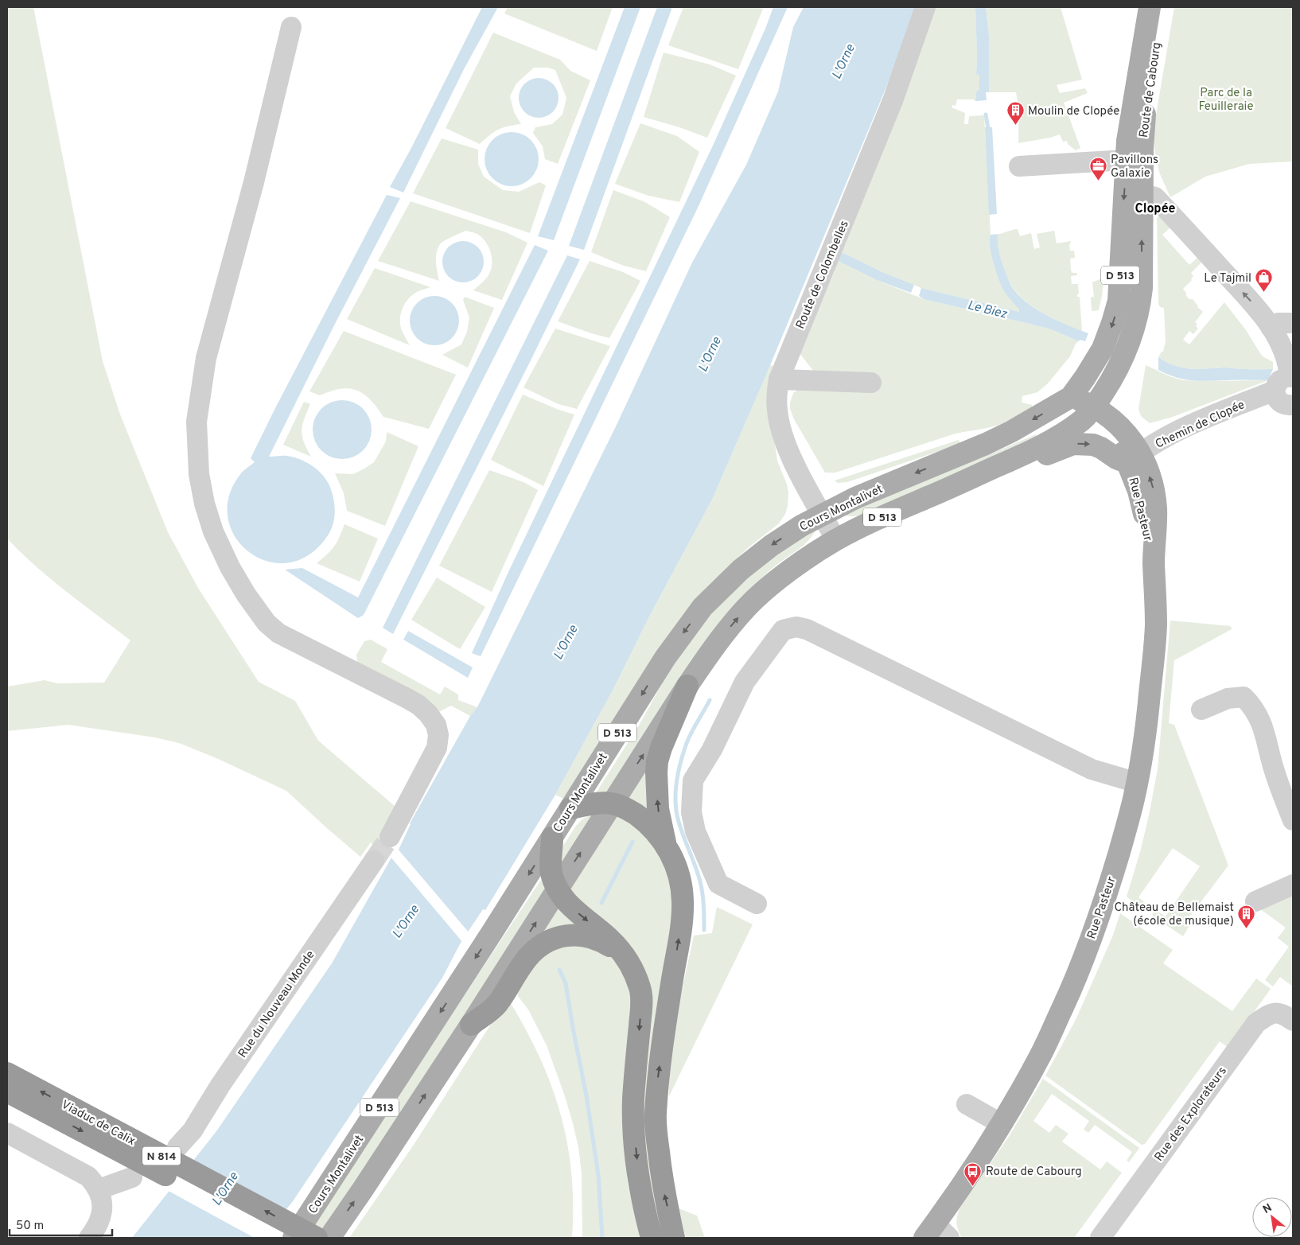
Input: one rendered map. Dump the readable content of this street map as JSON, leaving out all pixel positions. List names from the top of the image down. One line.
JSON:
{"streets":{"highway":["Viaduc de Calix","N 814"],"main road":["Route de Cabourg","D 513","Cours Montalivet","Rue Pasteur"],"street":["Route de Colombelles","Chemin de Clopée","Rue du Nouveau Monde","Rue des Explorateurs"]},"crossings":[["Route de Cabourg","D 513"],["Route de Cabourg","Cours Montalivet"],["Route de Cabourg","Rue Pasteur"],["Route de Colombelles","D 513"],["Route de Colombelles","Cours Montalivet"],["D 513","Rue Pasteur"],["Chemin de Clopée","Rue Pasteur"],["Cours Montalivet","Rue Pasteur"]],"districts":["Clopée"],"water":["L'Orne","Le Biez"],"parks":["Parc de la Feuilleraie"],"places":{"building":["Moulin de Clopée","Château de Bellemaist (école de musique)"],"office":["Pavillons Galaxie"],"shop":["Le Tajmil"],"bus stop":["Route de Cabourg"]},"scale_bar":"50 m","north":"top left"}
